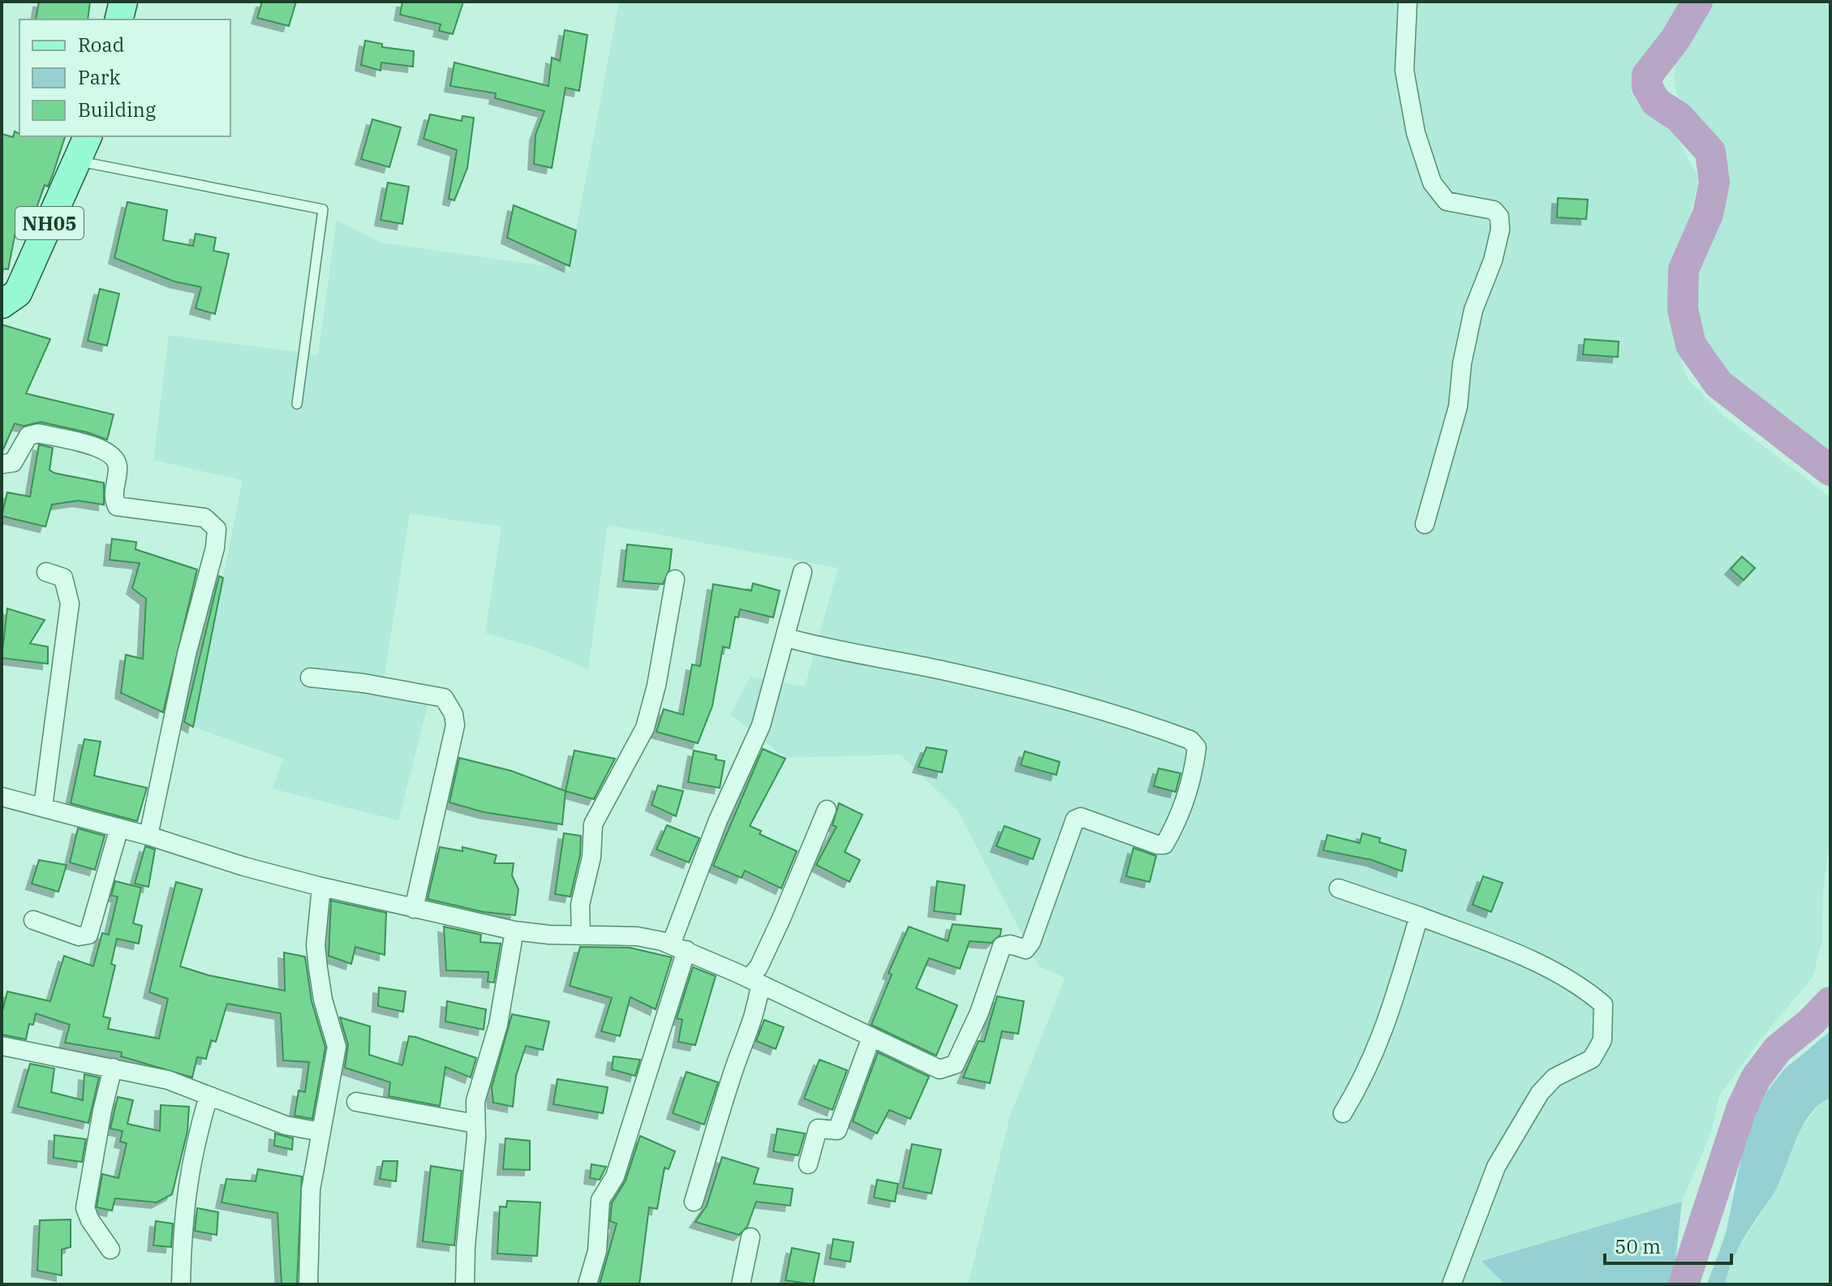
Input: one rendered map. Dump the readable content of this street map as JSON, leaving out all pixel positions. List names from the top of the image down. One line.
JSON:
{"streets":{"main road":["NH05"]},"legend":["Road","Park","Building"],"scale_bar":"50 m"}
